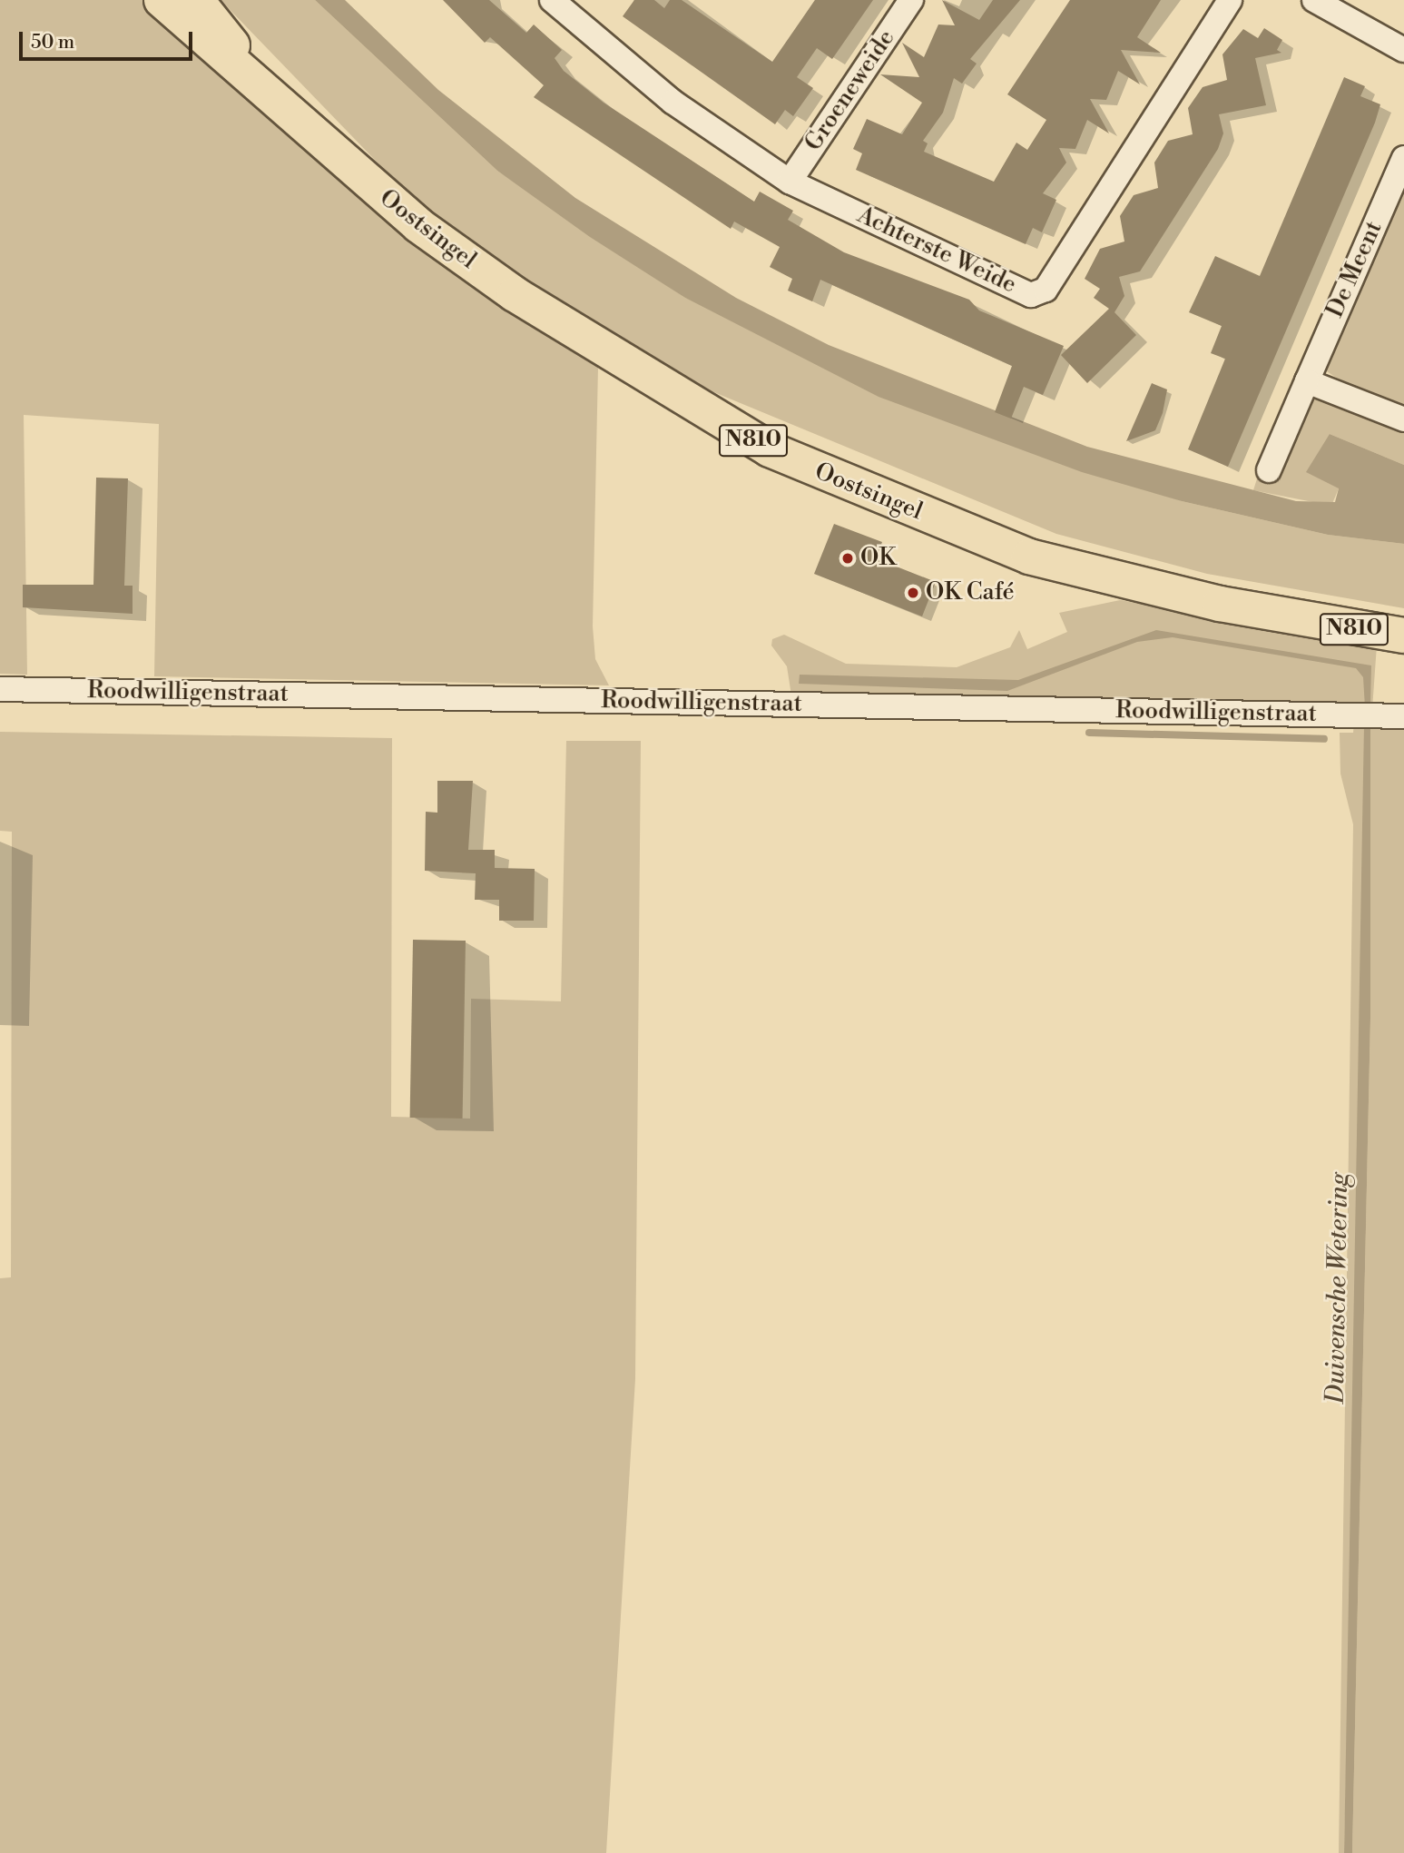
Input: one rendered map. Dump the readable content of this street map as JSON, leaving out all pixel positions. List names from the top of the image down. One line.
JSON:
{"streets":{"main road":["Oostsingel","N810"],"street":["Groeneweide","Achterste Weide","De Meent","Roodwilligenstraat"]},"crossings":[["Groeneweide","Achterste Weide"]],"water":["Duivensche Wetering"],"places":["OK","OK Café"],"scale_bar":"50 m"}
